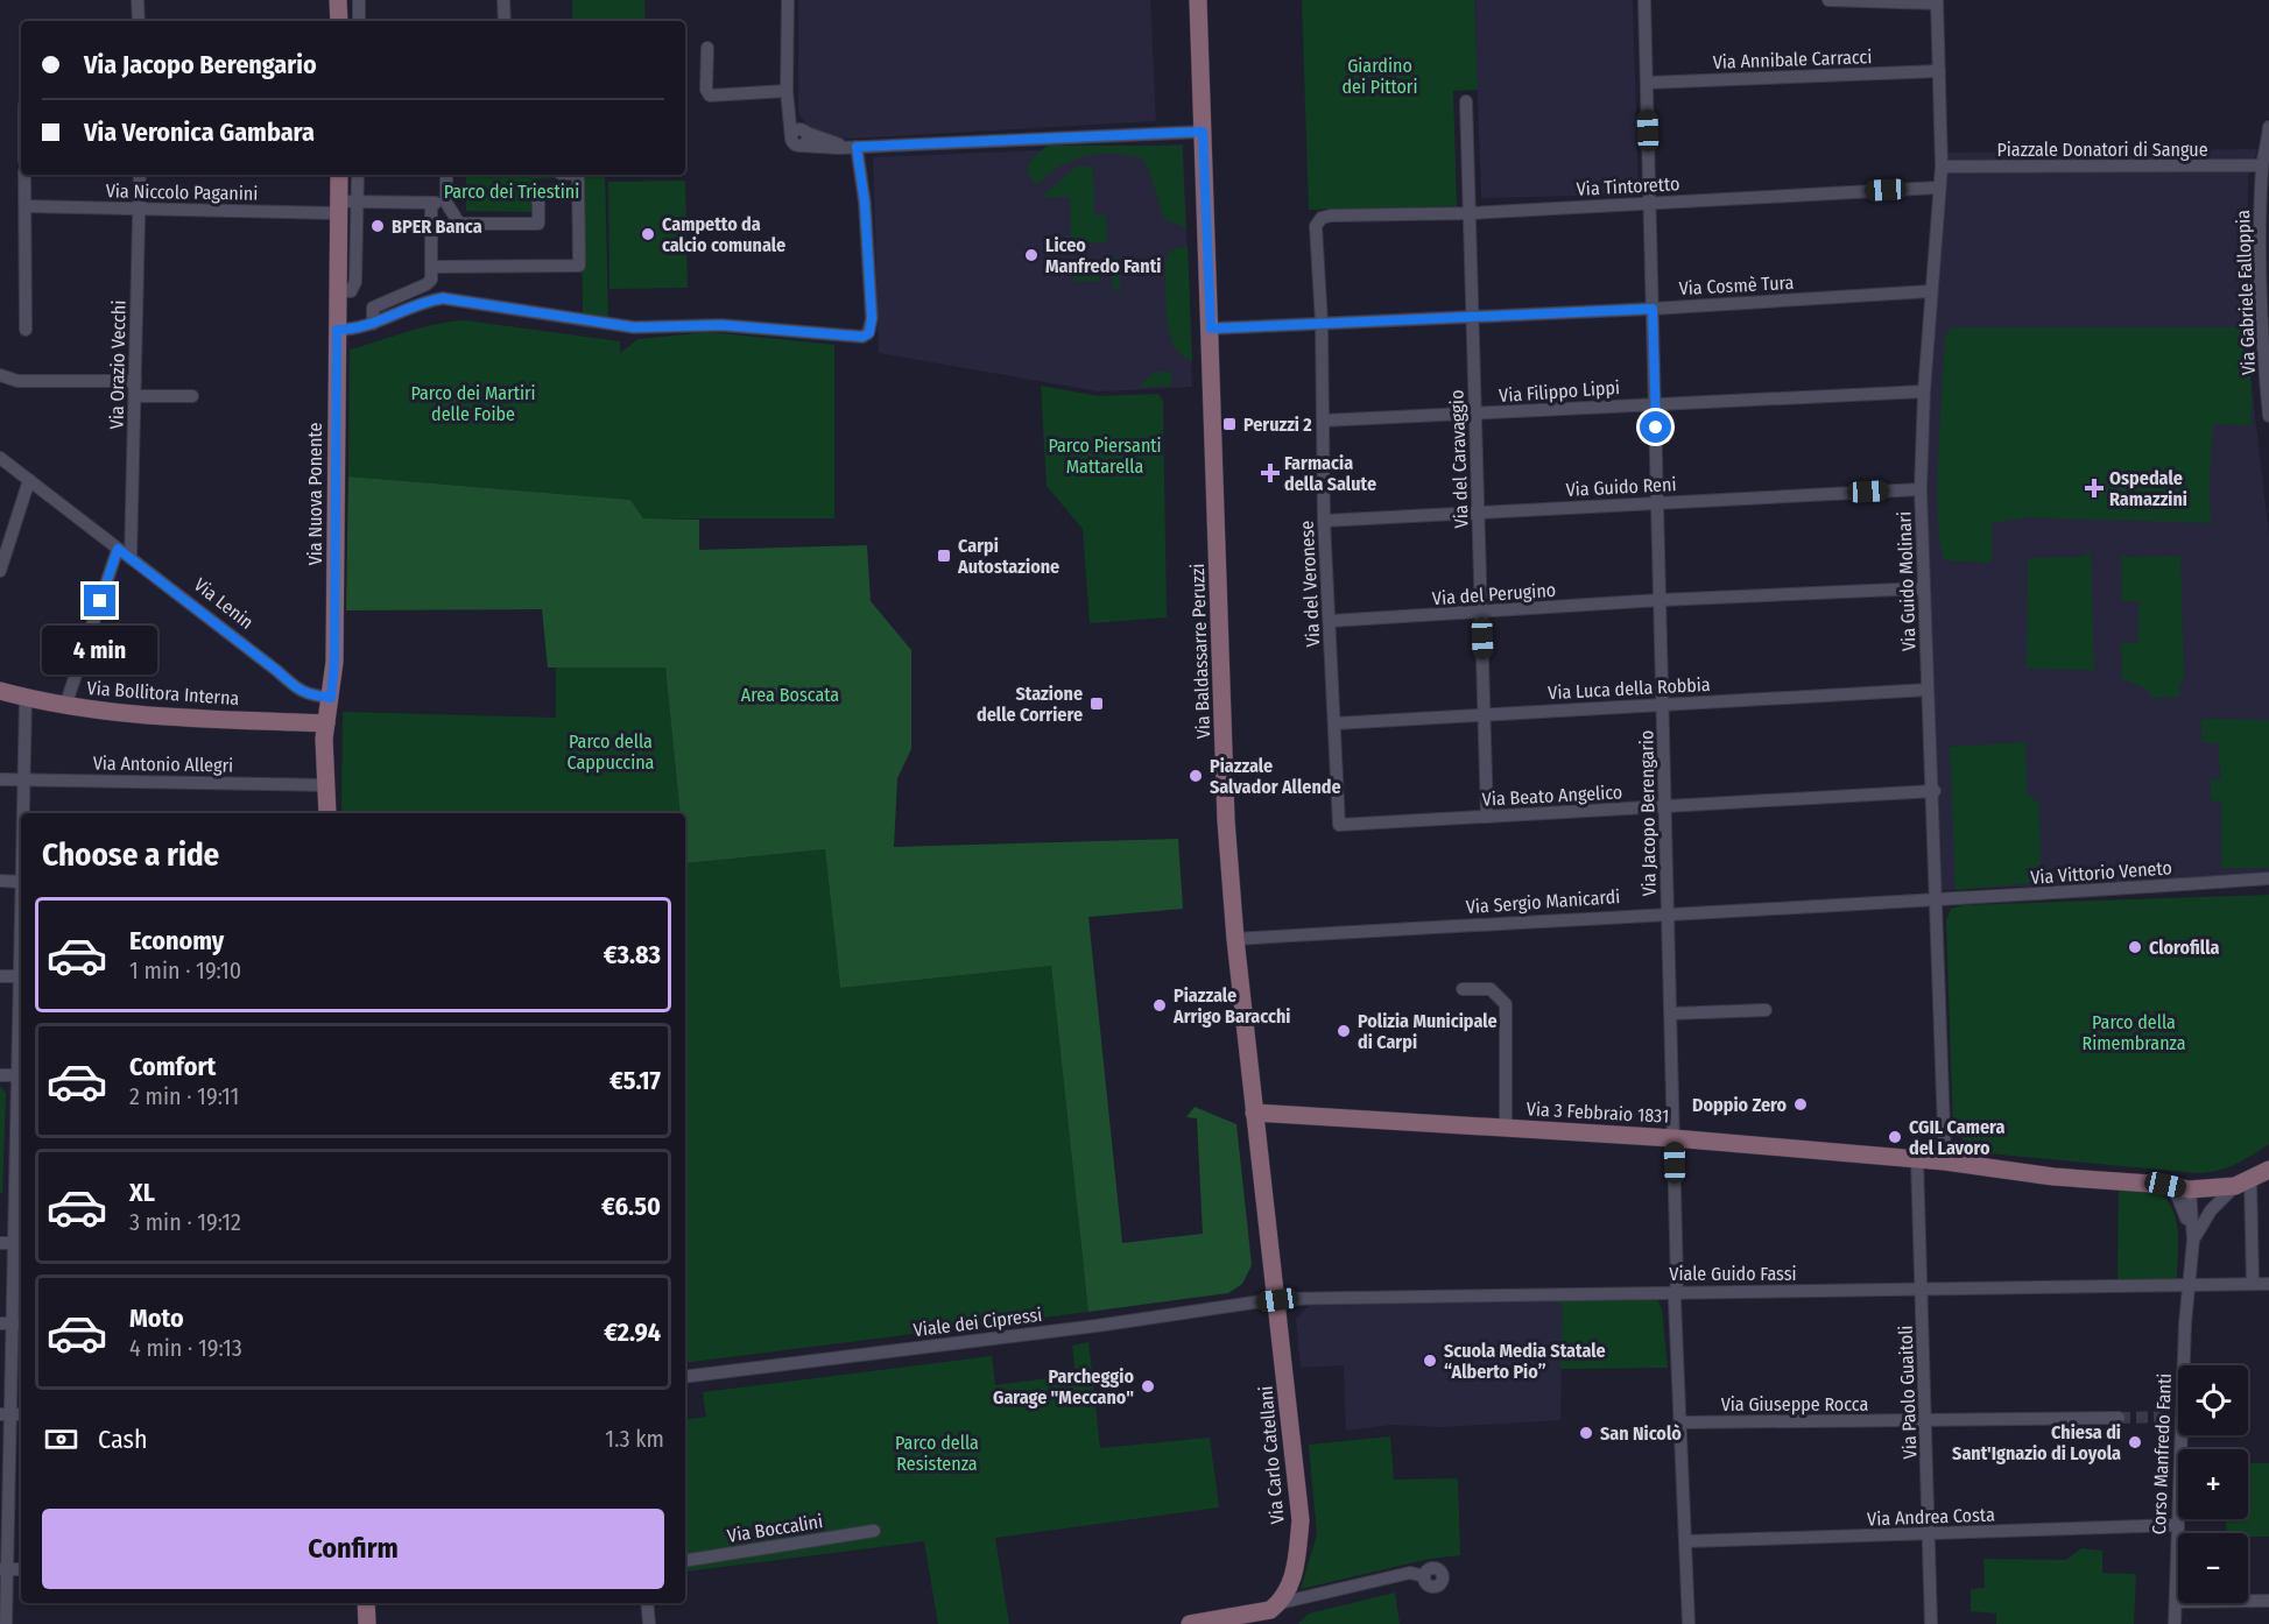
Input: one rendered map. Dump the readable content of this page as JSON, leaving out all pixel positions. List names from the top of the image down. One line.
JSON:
{"streets":{"street":["Via Annibale Carracci","Piazzale Donatori di Sangue","Via Tintoretto","Via Niccolo Paganini","Via Cosmè Tura","Via Gabriele Falloppia","Via Orazio Vecchi","Via Filippo Lippi","Via del Caravaggio","Via Guido Reni","Via Nuova Ponente","Via Guido Molinari","Via del Veronese","Via del Perugino","Via Lenin","Via Baldassarre Peruzzi","Via Luca della Robbia","Via Bollitora Interna","Via Antonio Allegri","Via Beato Angelico","Via Jacopo Berengario","Via Vittorio Veneto","Via Sergio Manicardi","Via 3 Febbraio 1831","Viale Guido Fassi","Viale dei Cipressi","Via Paolo Guaitoli","Via Giuseppe Rocca","Corso Manfredo Fanti","Via Carlo Catellani","Via Andrea Costa","Via Boccalini"]},"crossings":[["Via Annibale Carracci","Via Guido Molinari"],["Via Annibale Carracci","Via Jacopo Berengario"],["Piazzale Donatori di Sangue","Via Gabriele Falloppia"],["Piazzale Donatori di Sangue","Via Guido Molinari"],["Via Tintoretto","Via del Caravaggio"],["Via Tintoretto","Via Guido Molinari"],["Via Tintoretto","Via del Veronese"],["Via Tintoretto","Via Jacopo Berengario"],["Via Niccolo Paganini","Via Orazio Vecchi"],["Via Niccolo Paganini","Via Nuova Ponente"],["Via Cosmè Tura","Via del Caravaggio"],["Via Cosmè Tura","Via Guido Molinari"],["Via Cosmè Tura","Via del Veronese"],["Via Cosmè Tura","Via Baldassarre Peruzzi"],["Via Cosmè Tura","Via Jacopo Berengario"],["Via Orazio Vecchi","Via Lenin"],["Via Filippo Lippi","Via del Caravaggio"],["Via Filippo Lippi","Via Guido Molinari"],["Via Filippo Lippi","Via del Veronese"],["Via Filippo Lippi","Via Jacopo Berengario"],["Via del Caravaggio","Via Guido Reni"],["Via del Caravaggio","Via del Perugino"],["Via del Caravaggio","Via Luca della Robbia"],["Via del Caravaggio","Via Beato Angelico"],["Via Guido Reni","Via Guido Molinari"],["Via Guido Reni","Via del Veronese"],["Via Guido Reni","Via Jacopo Berengario"],["Via Nuova Ponente","Via Lenin"],["Via Guido Molinari","Via del Perugino"],["Via Guido Molinari","Via Luca della Robbia"],["Via Guido Molinari","Via Beato Angelico"],["Via Guido Molinari","Via Vittorio Veneto"],["Via Guido Molinari","Via Sergio Manicardi"],["Via Guido Molinari","Via 3 Febbraio 1831"],["Via del Veronese","Via del Perugino"],["Via del Veronese","Via Luca della Robbia"],["Via del Veronese","Via Beato Angelico"],["Via del Perugino","Via Jacopo Berengario"],["Via Baldassarre Peruzzi","Via Sergio Manicardi"],["Via Baldassarre Peruzzi","Via 3 Febbraio 1831"],["Via Baldassarre Peruzzi","Viale Guido Fassi"],["Via Baldassarre Peruzzi","Viale dei Cipressi"],["Via Baldassarre Peruzzi","Via Carlo Catellani"],["Via Luca della Robbia","Via Jacopo Berengario"],["Via Beato Angelico","Via Jacopo Berengario"],["Via Jacopo Berengario","Via Sergio Manicardi"],["Via Jacopo Berengario","Via 3 Febbraio 1831"],["Via Jacopo Berengario","Viale Guido Fassi"],["Via Jacopo Berengario","Via Giuseppe Rocca"],["Via Jacopo Berengario","Via Andrea Costa"],["Via Vittorio Veneto","Via Sergio Manicardi"],["Via 3 Febbraio 1831","Via Paolo Guaitoli"],["Viale Guido Fassi","Viale dei Cipressi"],["Viale Guido Fassi","Via Paolo Guaitoli"],["Viale Guido Fassi","Corso Manfredo Fanti"],["Viale Guido Fassi","Via Carlo Catellani"],["Viale dei Cipressi","Via Carlo Catellani"],["Via Paolo Guaitoli","Via Giuseppe Rocca"],["Via Paolo Guaitoli","Via Andrea Costa"],["Corso Manfredo Fanti","Via Andrea Costa"]],"parks":["Giardino dei Pittori","Parco dei Triestini","Parco dei Martiri delle Foibe","Parco Piersanti Mattarella","Area Boscata","Parco della Cappuccina","Parco della Rimembranza","Parco della Resistenza"],"places":{"other":["BPER Banca","Campetto da calcio comunale","Liceo Manfredo Fanti","Piazzale Salvador Allende","Clorofilla","Piazzale Arrigo Baracchi","Polizia Municipale di Carpi","Doppio Zero","CGIL Camera del Lavoro","Scuola Media Statale “Alberto Pio”","Parcheggio Garage \"Meccano\"","San Nicolò","Chiesa di Sant'Ignazio di Loyola"],"transit":["Peruzzi 2","Carpi Autostazione","Stazione delle Corriere"],"health":["Farmacia della Salute","Ospedale Ramazzini"]},"page":{"banner":["Via Jacopo Berengario","Via Veronica Gambara"],"bubble":"4 min","heading":"Choose a ride","list":[{"name":"Economy","note":"1 min · 19:10","value":"€3.83"},{"name":"Comfort","note":"2 min · 19:11","value":"€5.17"},{"name":"XL","note":"3 min · 19:12","value":"€6.50"},{"name":"Moto","note":"4 min · 19:13","value":"€2.94"}],"map_buttons":["+","−"],"pay":["Cash","1.3 km"],"buttons":"Confirm"}}
